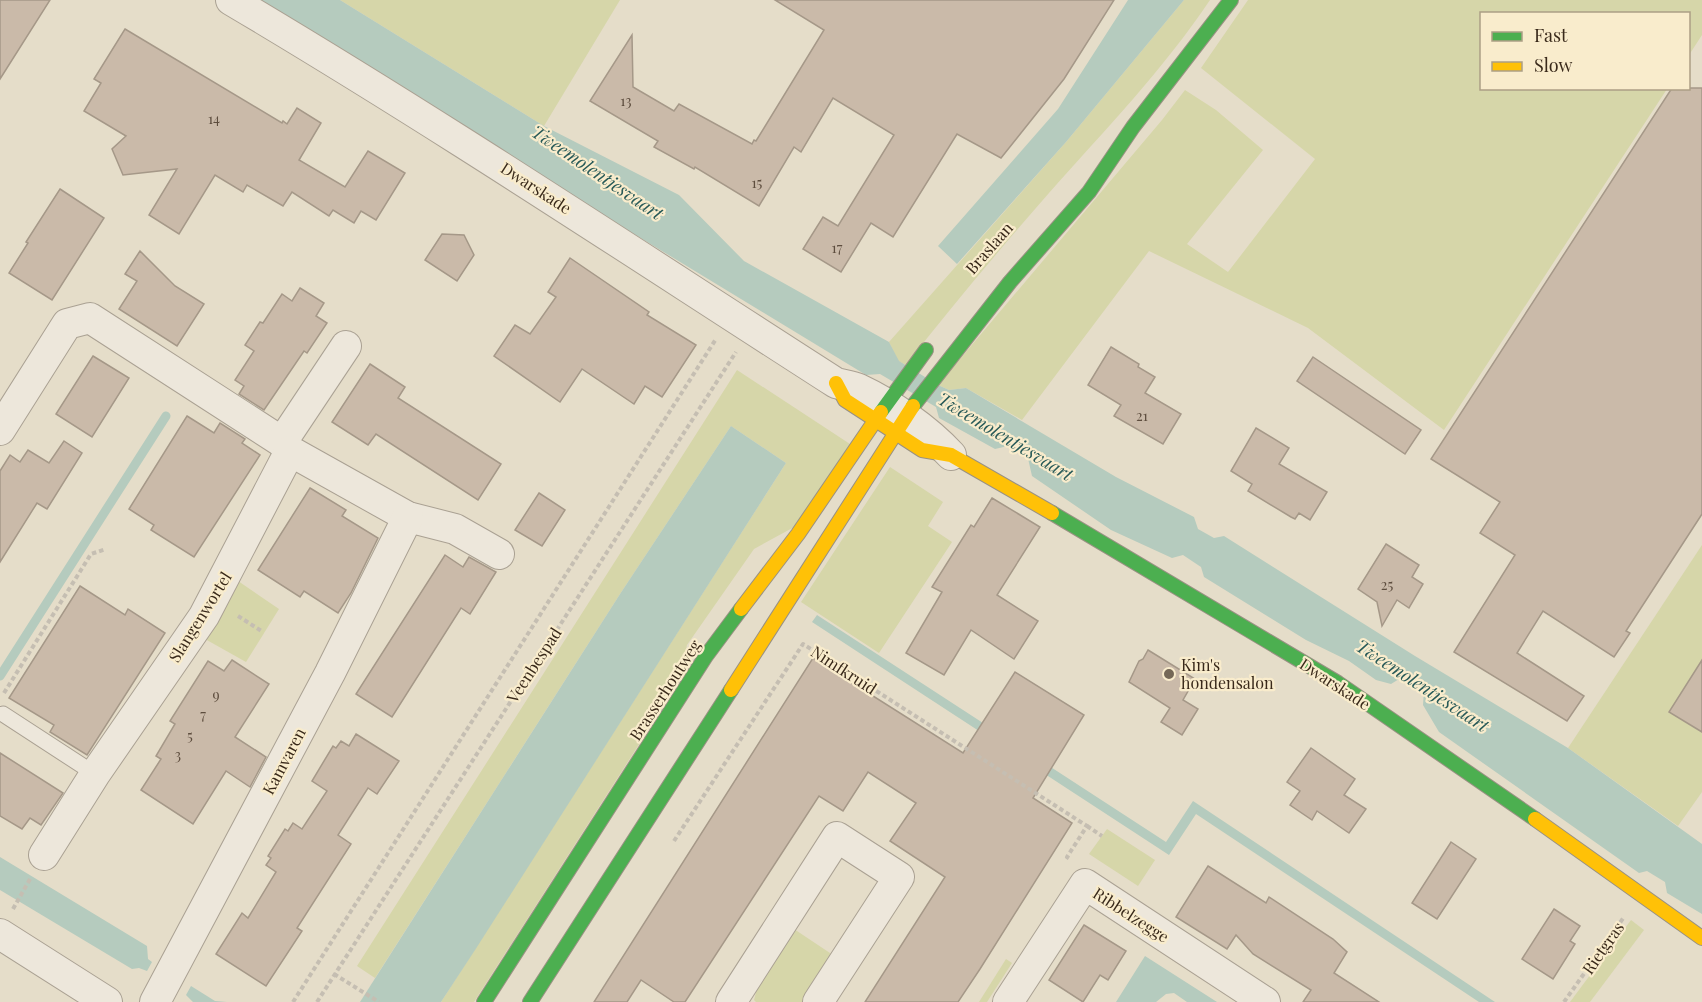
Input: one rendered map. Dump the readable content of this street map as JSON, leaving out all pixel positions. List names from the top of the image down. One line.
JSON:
{"streets":{"main road":["Dwarskade","Brasserhoutweg"],"street":["Slangenwortel","Kamvaren","Ribbelzegge"],"path":["Veenbespad","Nimfkruid","Rietgras"]},"crossings":[["Dwarskade","Veenbespad"],["Dwarskade","Brasserhoutweg"],["Dwarskade","Rietgras"]],"water":["Tweemolentjesvaart"],"places":["Kim's hondensalon"],"house_numbers":["13","14","15","17","21","25","9","7","5","3"],"legend":["Fast","Slow"]}
